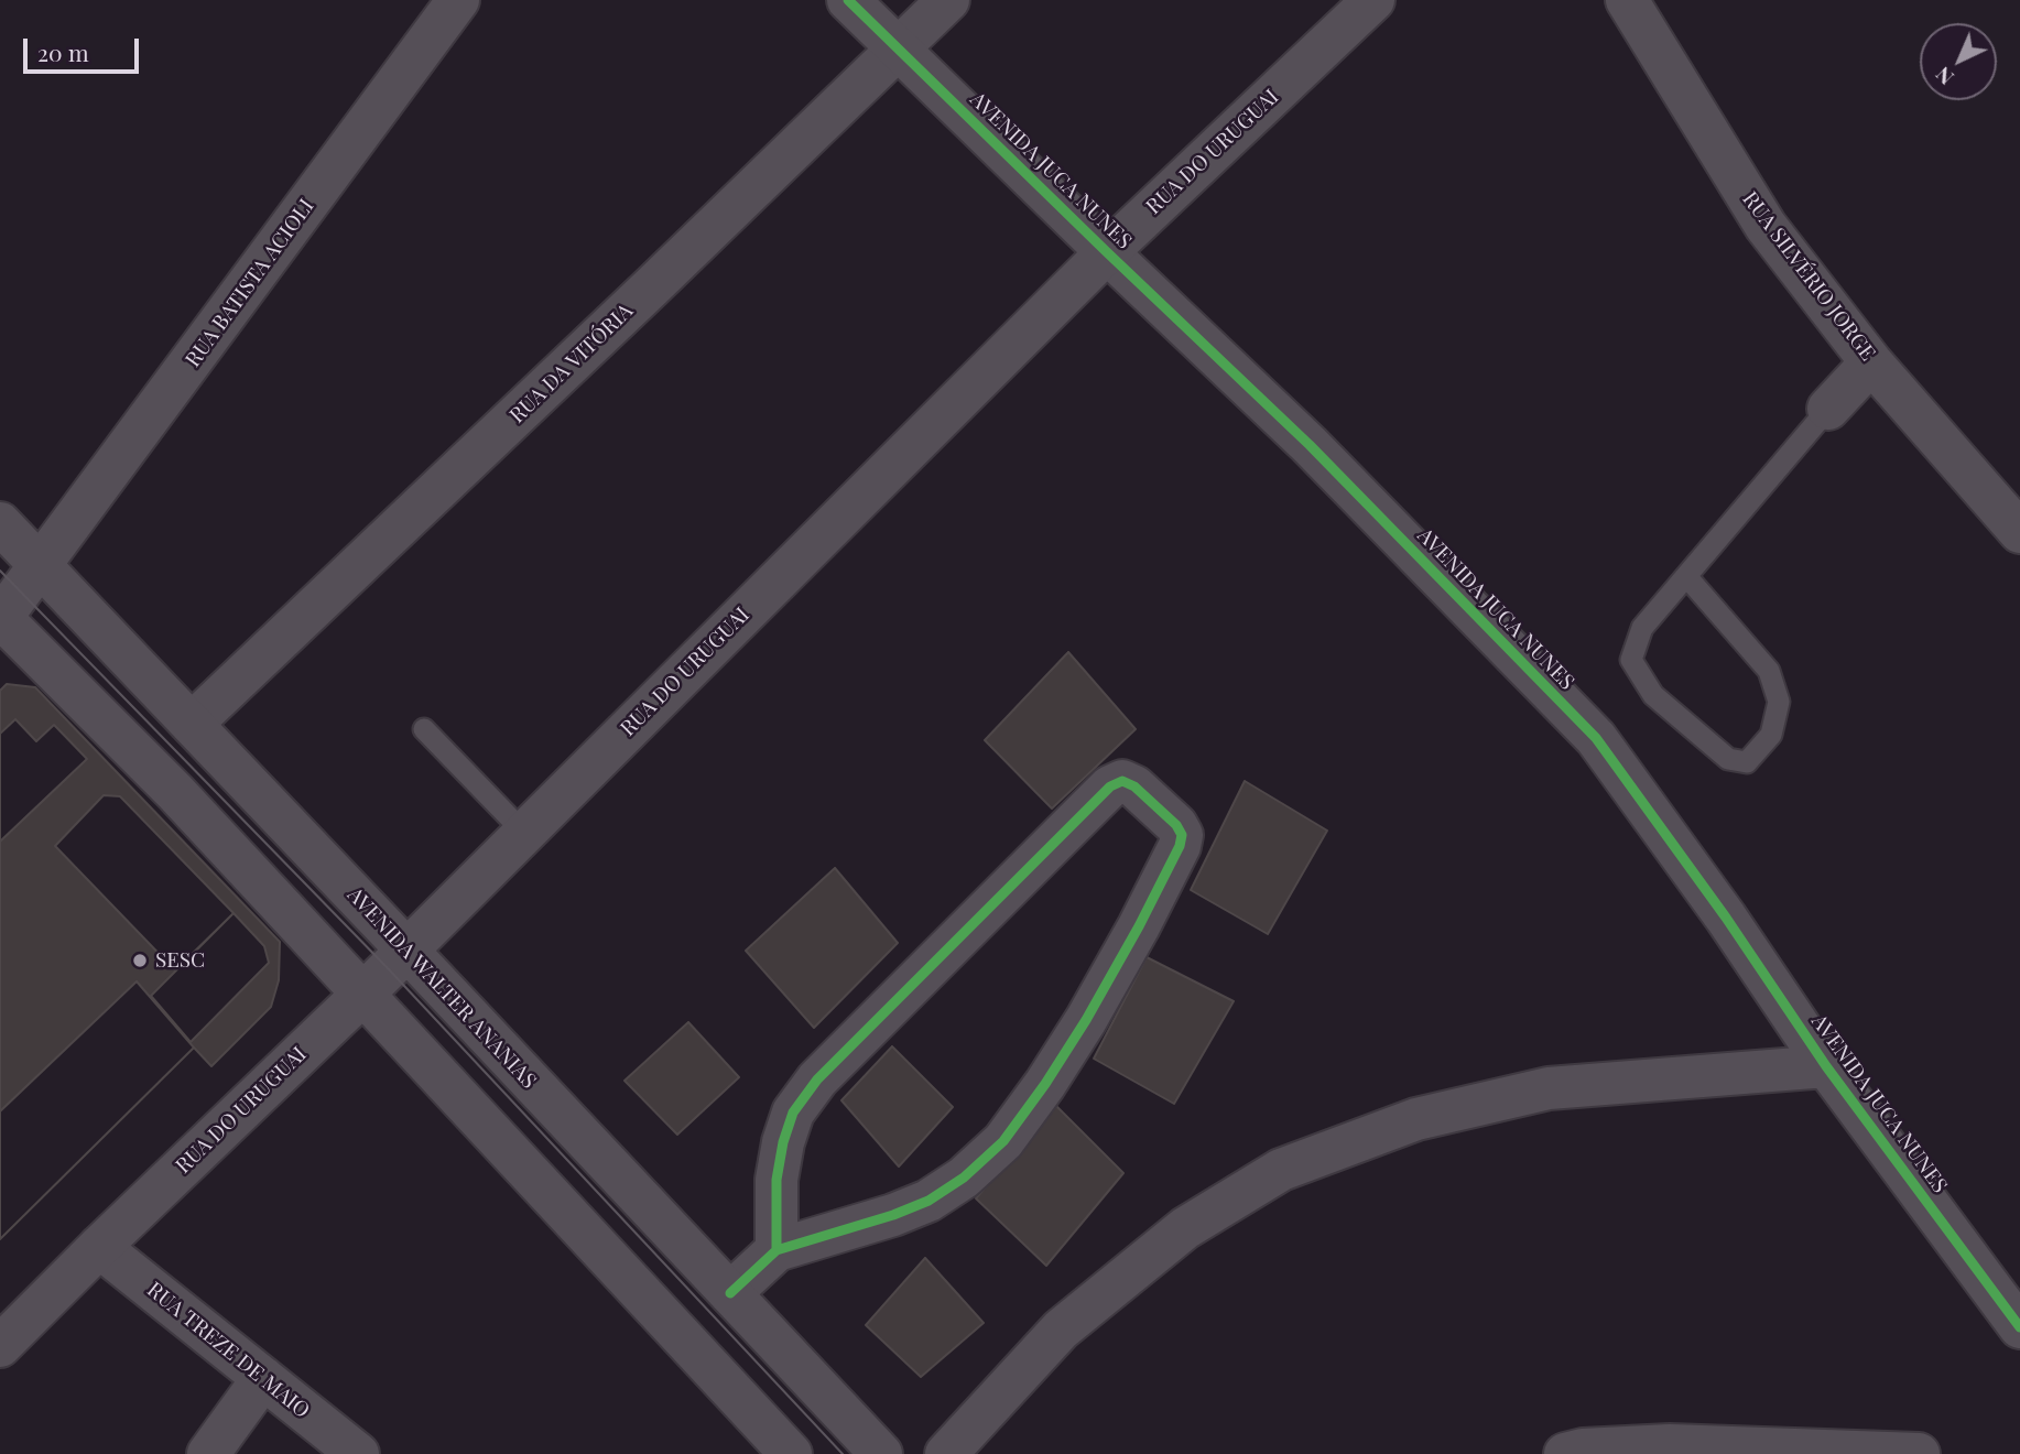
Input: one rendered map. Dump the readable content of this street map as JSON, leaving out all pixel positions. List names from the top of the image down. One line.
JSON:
{"streets":{"street":["RUA DO URUGUAI","AVENIDA JUCA NUNES","RUA SILVÉRIO JORGE","RUA BATISTA ACIOLI","RUA DA VITÓRIA","AVENIDA WALTER ANANIAS","RUA TREZE DE MAIO"]},"crossings":[["RUA DO URUGUAI","AVENIDA JUCA NUNES"],["RUA DO URUGUAI","AVENIDA WALTER ANANIAS"],["RUA DO URUGUAI","RUA TREZE DE MAIO"],["AVENIDA JUCA NUNES","RUA DA VITÓRIA"],["RUA BATISTA ACIOLI","AVENIDA WALTER ANANIAS"],["RUA DA VITÓRIA","AVENIDA WALTER ANANIAS"]],"places":["SESC"],"scale_bar":"20 m","north":"bottom left"}
